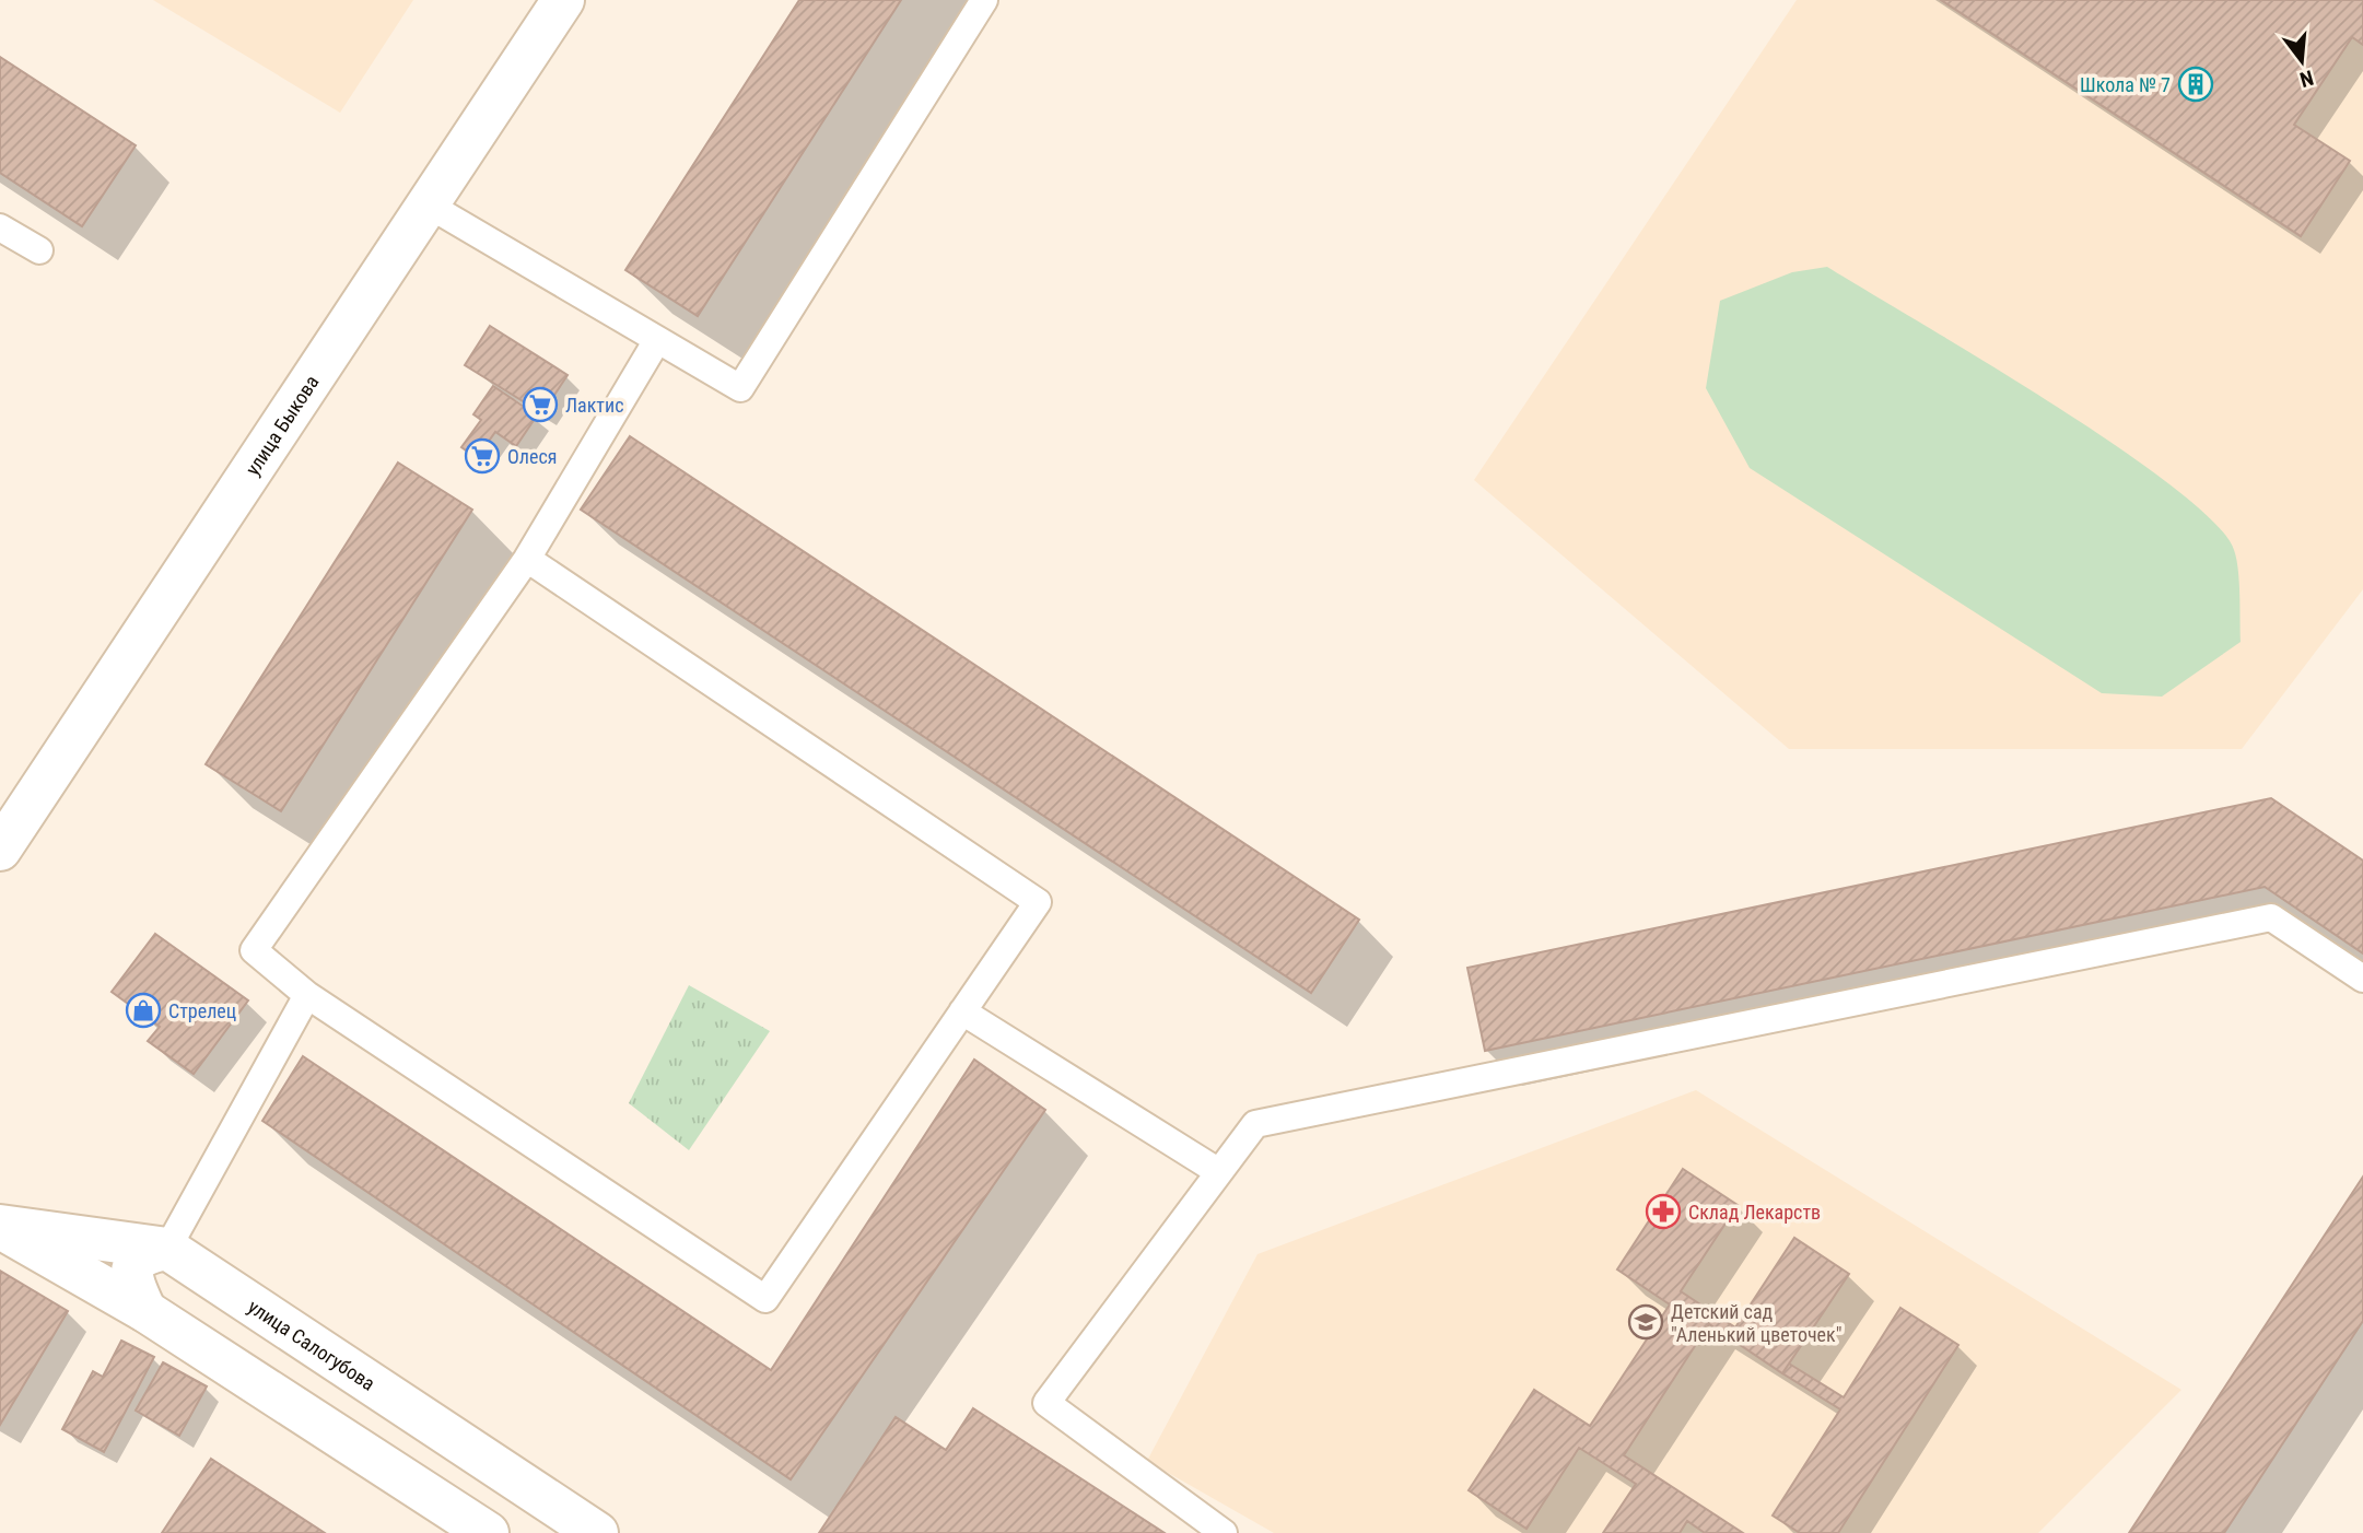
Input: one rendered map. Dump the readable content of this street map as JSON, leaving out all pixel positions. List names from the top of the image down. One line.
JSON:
{"streets":{"street":["улица Быкова","улица Салогубова"]},"places":{"building":["Школа № 7"],"supermarket":["Лактис","Олеся"],"shop":["Стрелец"],"pharmacy":["Склад Лекарств"],"school or university":["Детский сад \"Аленький цветочек\""]},"north":"bottom"}
